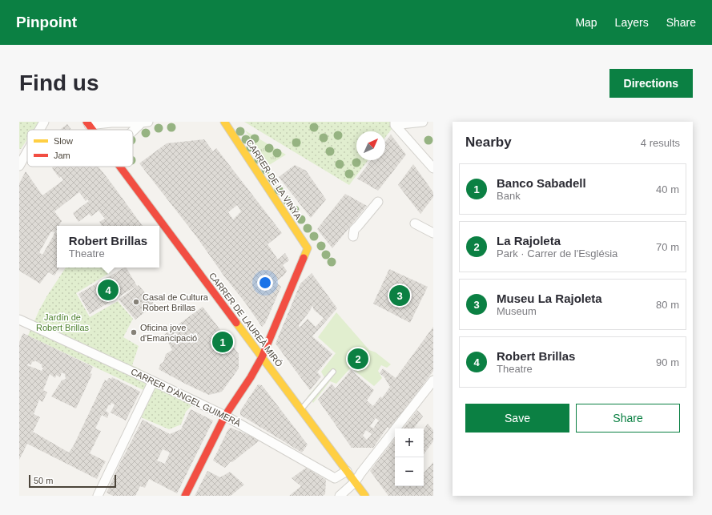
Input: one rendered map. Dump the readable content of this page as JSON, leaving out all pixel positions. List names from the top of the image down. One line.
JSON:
{"streets":{"main road":["CARRER DE LA VINYA","CARRER DE LAUREÀ MIRÓ"],"street":["CARRER D'ÀNGEL GUIMERÀ"]},"crossings":[["CARRER DE LA VINYA","CARRER DE LAUREÀ MIRÓ"],["CARRER DE LAUREÀ MIRÓ","CARRER D'ÀNGEL GUIMERÀ"]],"parks":["Jardín de Robert Brillas"],"places":["Casal de Cultura Robert Brillas","Oficina jove d'Emancipació"],"legend":["Slow","Jam"],"scale_bar":"50 m","north":"top right","page":{"header":"Pinpoint","nav":["Map","Layers","Share"],"buttons":["Directions",["Save","Share"]],"title":"Find us","heading":["Nearby","4 results"],"list":[{"mark":"1","name":"Banco Sabadell","note":"Bank","value":"40 m"},{"mark":"2","name":"La Rajoleta","note":"Park · Carrer de l'Església","value":"70 m"},{"mark":"3","name":"Museu La Rajoleta","note":"Museum","value":"80 m"},{"mark":"4","name":"Robert Brillas","note":"Theatre","value":"90 m"}],"popup":["Robert Brillas","Theatre"],"pins":["4","3","1","2"],"map_buttons":["+","−"],"scale":"50 m"}}
